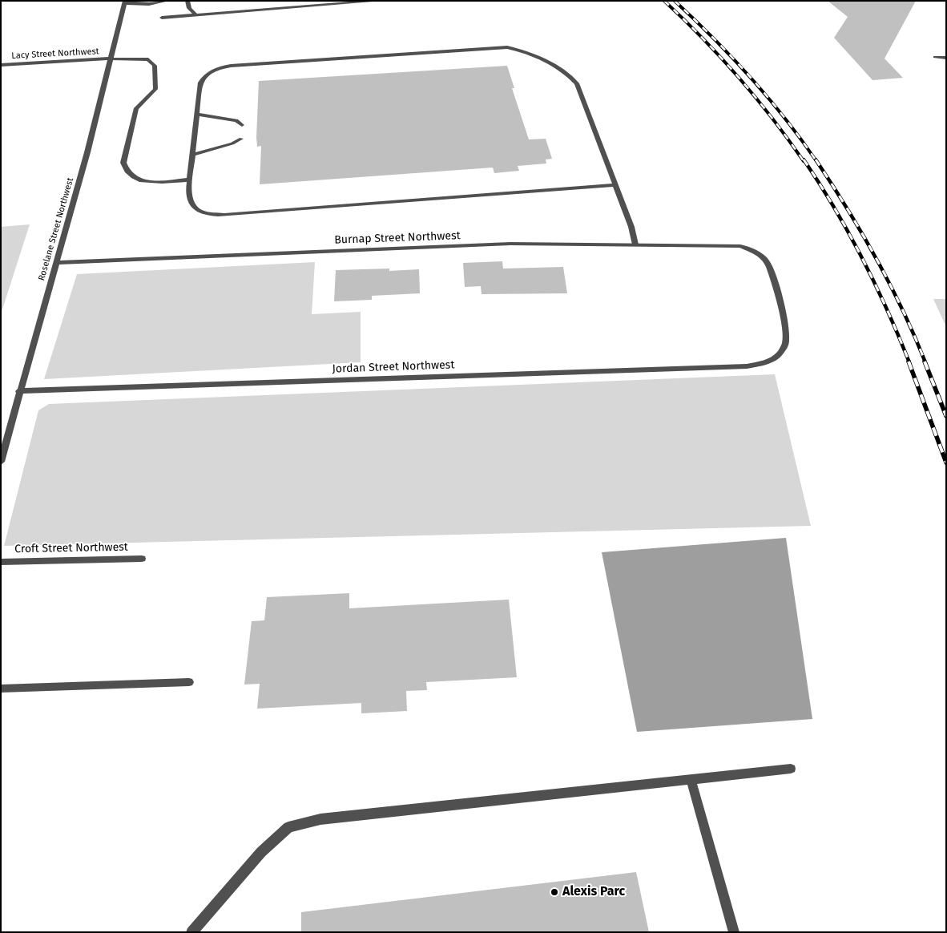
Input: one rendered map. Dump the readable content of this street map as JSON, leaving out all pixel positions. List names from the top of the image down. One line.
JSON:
{"streets":{"street":["Lacy Street Northwest","Roselane Street Northwest","Burnap Street Northwest","Jordan Street Northwest","Croft Street Northwest"]},"crossings":[["Lacy Street Northwest","Roselane Street Northwest"],["Roselane Street Northwest","Burnap Street Northwest"],["Roselane Street Northwest","Jordan Street Northwest"],["Burnap Street Northwest","Jordan Street Northwest"]],"places":["Alexis Parc"]}
